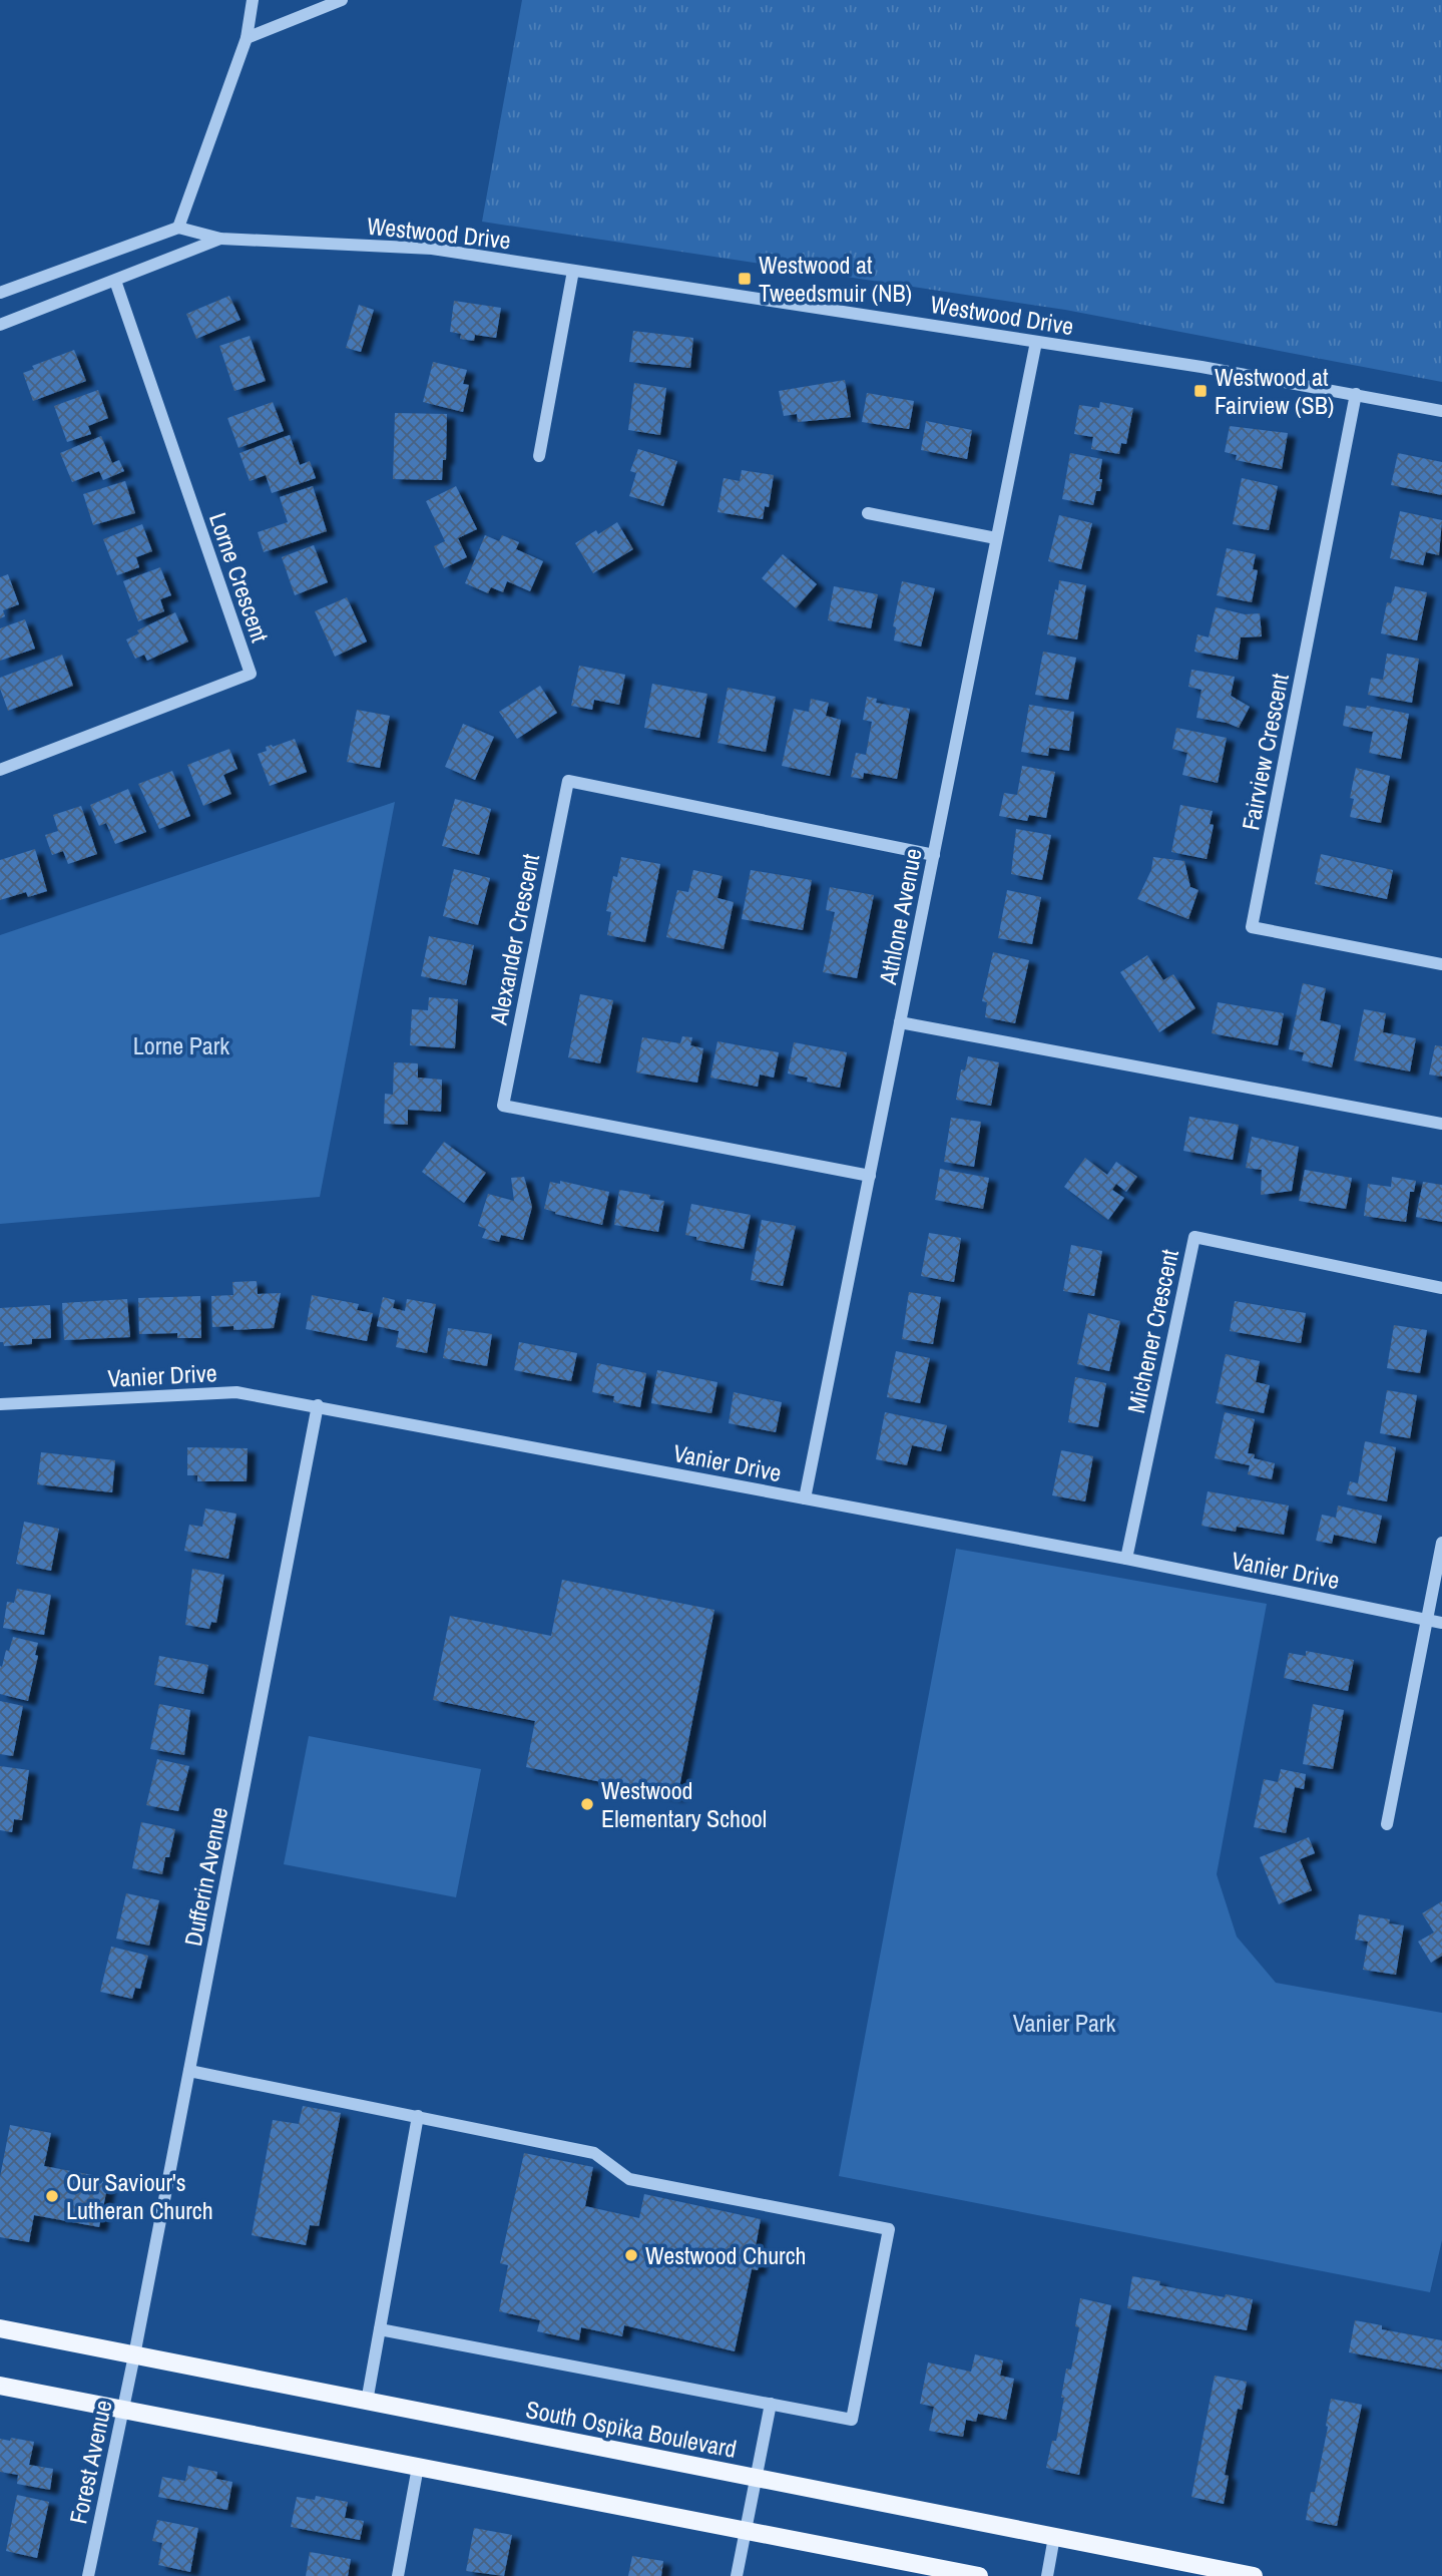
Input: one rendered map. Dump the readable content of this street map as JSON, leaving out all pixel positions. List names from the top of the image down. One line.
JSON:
{"streets":{"main road":["South Ospika Boulevard"],"street":["Westwood Drive","Lorne Crescent","Fairview Crescent","Athlone Avenue","Alexander Crescent","Michener Crescent","Vanier Drive","Dufferin Avenue","Forest Avenue"]},"crossings":[["Westwood Drive","Lorne Crescent"],["Westwood Drive","Fairview Crescent"],["Westwood Drive","Athlone Avenue"],["Athlone Avenue","Alexander Crescent"],["Athlone Avenue","Vanier Drive"],["Michener Crescent","Vanier Drive"],["Vanier Drive","Dufferin Avenue"],["Dufferin Avenue","South Ospika Boulevard"],["Dufferin Avenue","Forest Avenue"],["South Ospika Boulevard","Forest Avenue"]],"parks":["Lorne Park","Vanier Park"],"places":{"transit":["Westwood at Tweedsmuir (NB)","Westwood at Fairview (SB)"],"other":["Westwood Elementary School","Our Saviour's Lutheran Church","Westwood Church"]}}
